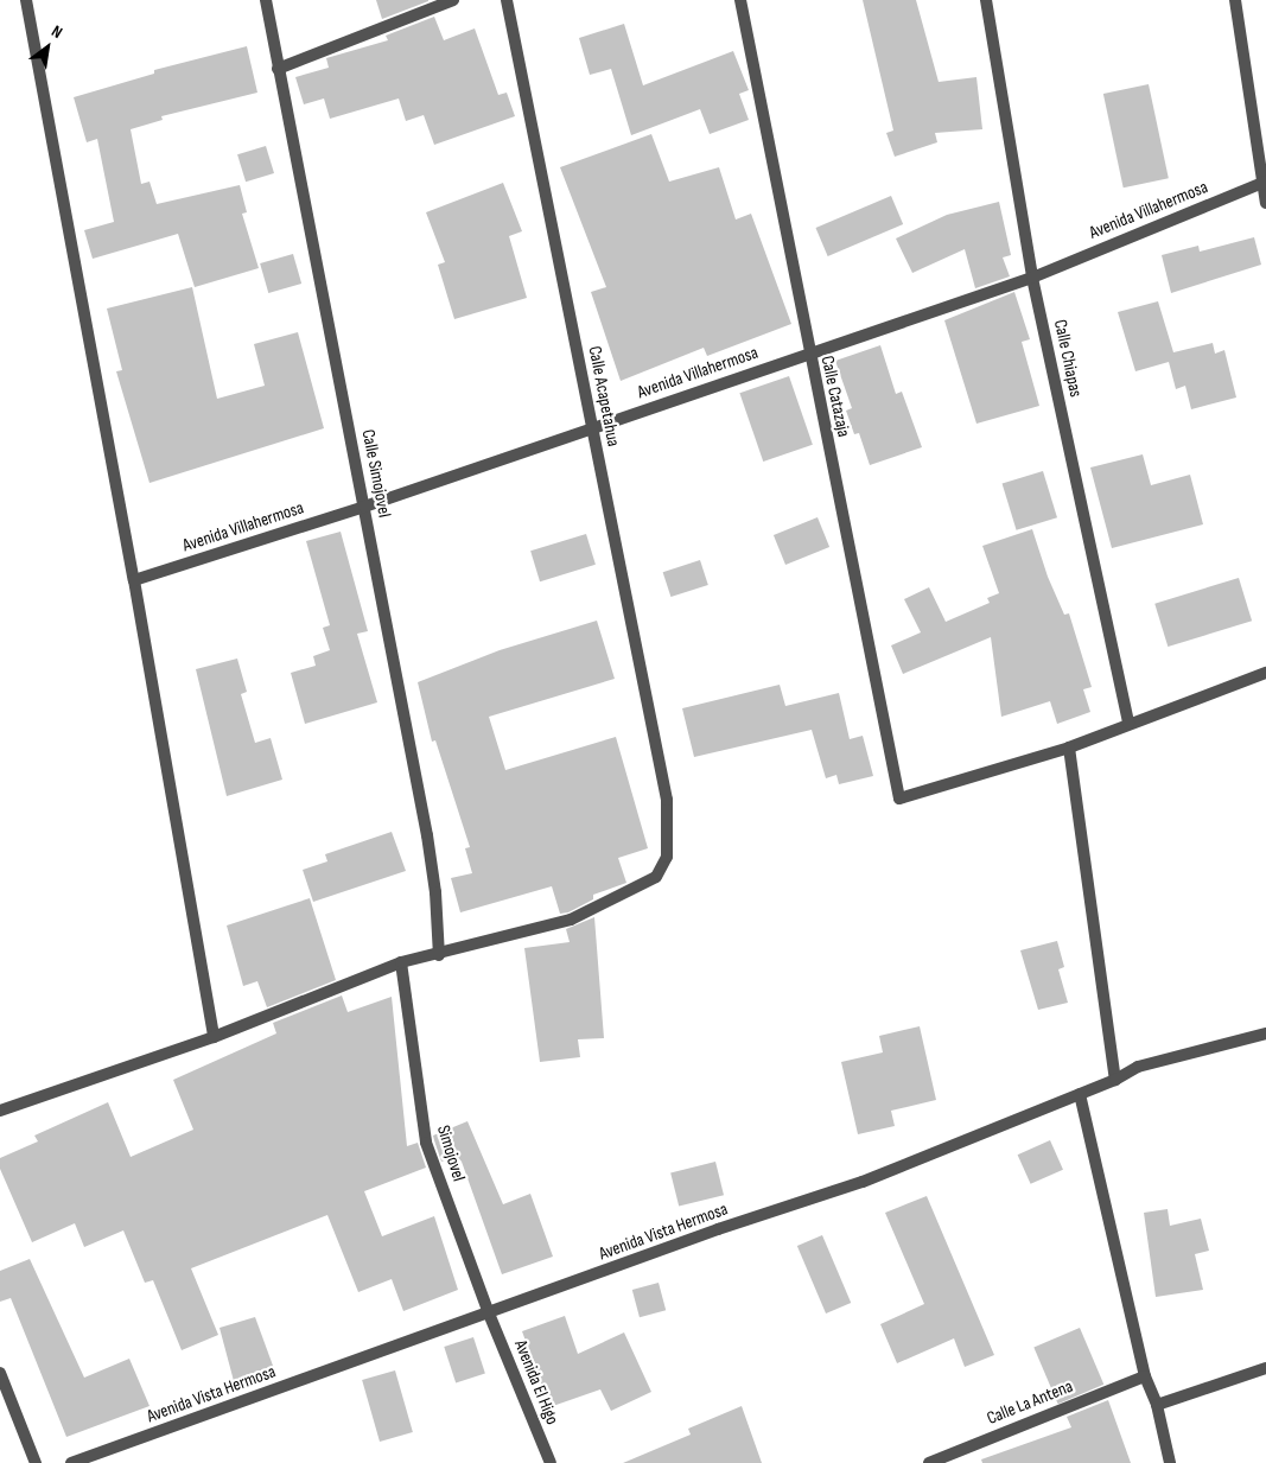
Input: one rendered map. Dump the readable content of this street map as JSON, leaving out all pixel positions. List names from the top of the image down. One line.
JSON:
{"streets":{"street":["Avenida Villahermosa","Calle Chiapas","Calle Acapetahua","Calle Catazaja","Calle Simojovel","Simojovel","Avenida Vista Hermosa","Avenida El Higo","Calle La Antena"]},"crossings":[["Avenida Villahermosa","Calle Chiapas"],["Avenida Villahermosa","Calle Acapetahua"],["Avenida Villahermosa","Calle Catazaja"],["Avenida Villahermosa","Calle Simojovel"],["Calle Acapetahua","Calle Simojovel"],["Calle Acapetahua","Simojovel"],["Simojovel","Avenida Vista Hermosa"],["Simojovel","Avenida El Higo"],["Avenida Vista Hermosa","Avenida El Higo"]],"north":"top right"}
